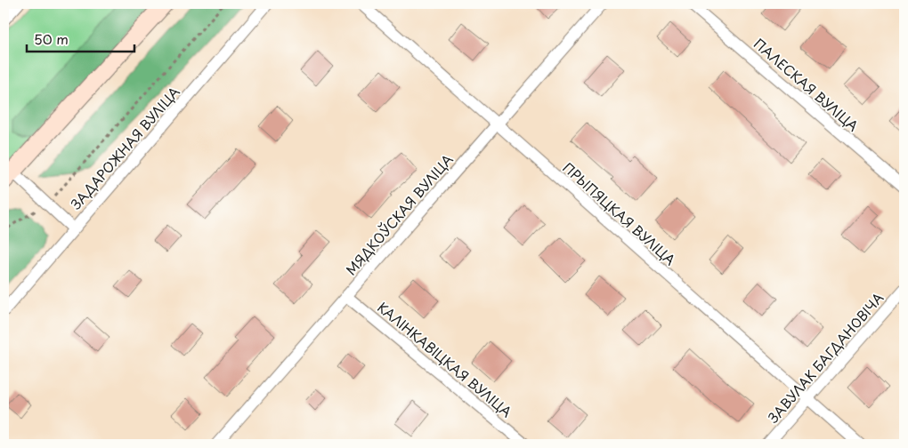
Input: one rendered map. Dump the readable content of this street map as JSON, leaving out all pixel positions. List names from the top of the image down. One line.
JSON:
{"streets":{"street":["ПАЛЕСКАЯ ВУЛІЦА","ЗАДАРОЖНАЯ ВУЛІЦА","ПРЫПЯЦКАЯ ВУЛІЦА","МЯДКОЎСКАЯ ВУЛІЦА","ЗАВУЛАК БАГДАНОВІЧА","КАЛІНКАВІЦКАЯ ВУЛІЦА"]},"crossings":[["ПРЫПЯЦКАЯ ВУЛІЦА","МЯДКОЎСКАЯ ВУЛІЦА"],["ПРЫПЯЦКАЯ ВУЛІЦА","ЗАВУЛАК БАГДАНОВІЧА"],["МЯДКОЎСКАЯ ВУЛІЦА","КАЛІНКАВІЦКАЯ ВУЛІЦА"]],"scale_bar":"50 m"}
